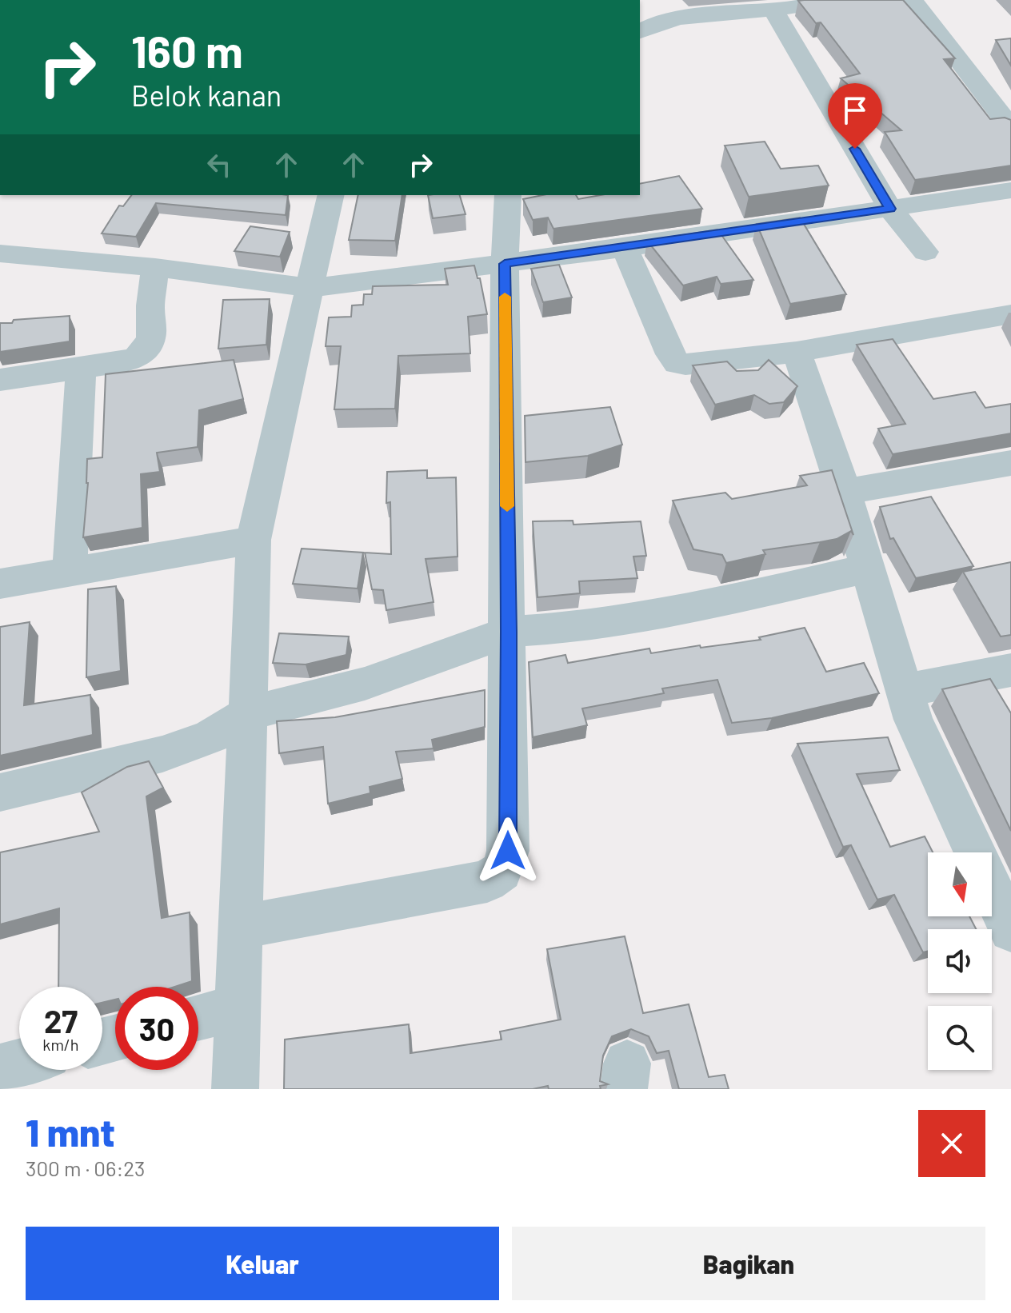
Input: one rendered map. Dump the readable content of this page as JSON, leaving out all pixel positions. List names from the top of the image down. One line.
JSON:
{"north":"bottom","page":{"turn":["160 m","Belok kanan"],"speed":"27 km/h","limit":"30","heading":["1 mnt","300 m · 06:23"],"buttons":["Keluar","Bagikan"]}}
